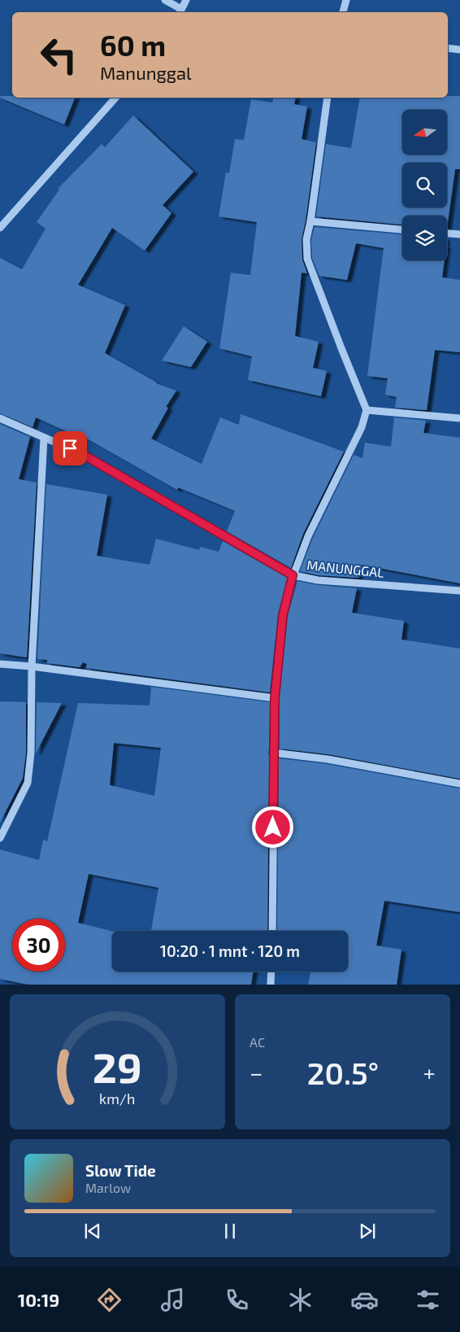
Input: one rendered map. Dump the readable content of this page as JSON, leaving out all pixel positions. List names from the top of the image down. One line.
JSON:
{"streets":{"street":["MANUNGGAL"]},"north":"left","page":{"turn":["60 m","Manunggal"],"limit":"30","trip":"10:20 · 1 mnt · 120 m","tile":"AC","heat":["−","20.5°","+"],"song":["Slow Tide","Marlow"],"tabs":"10:19","gauge":["29","km/h"]}}
